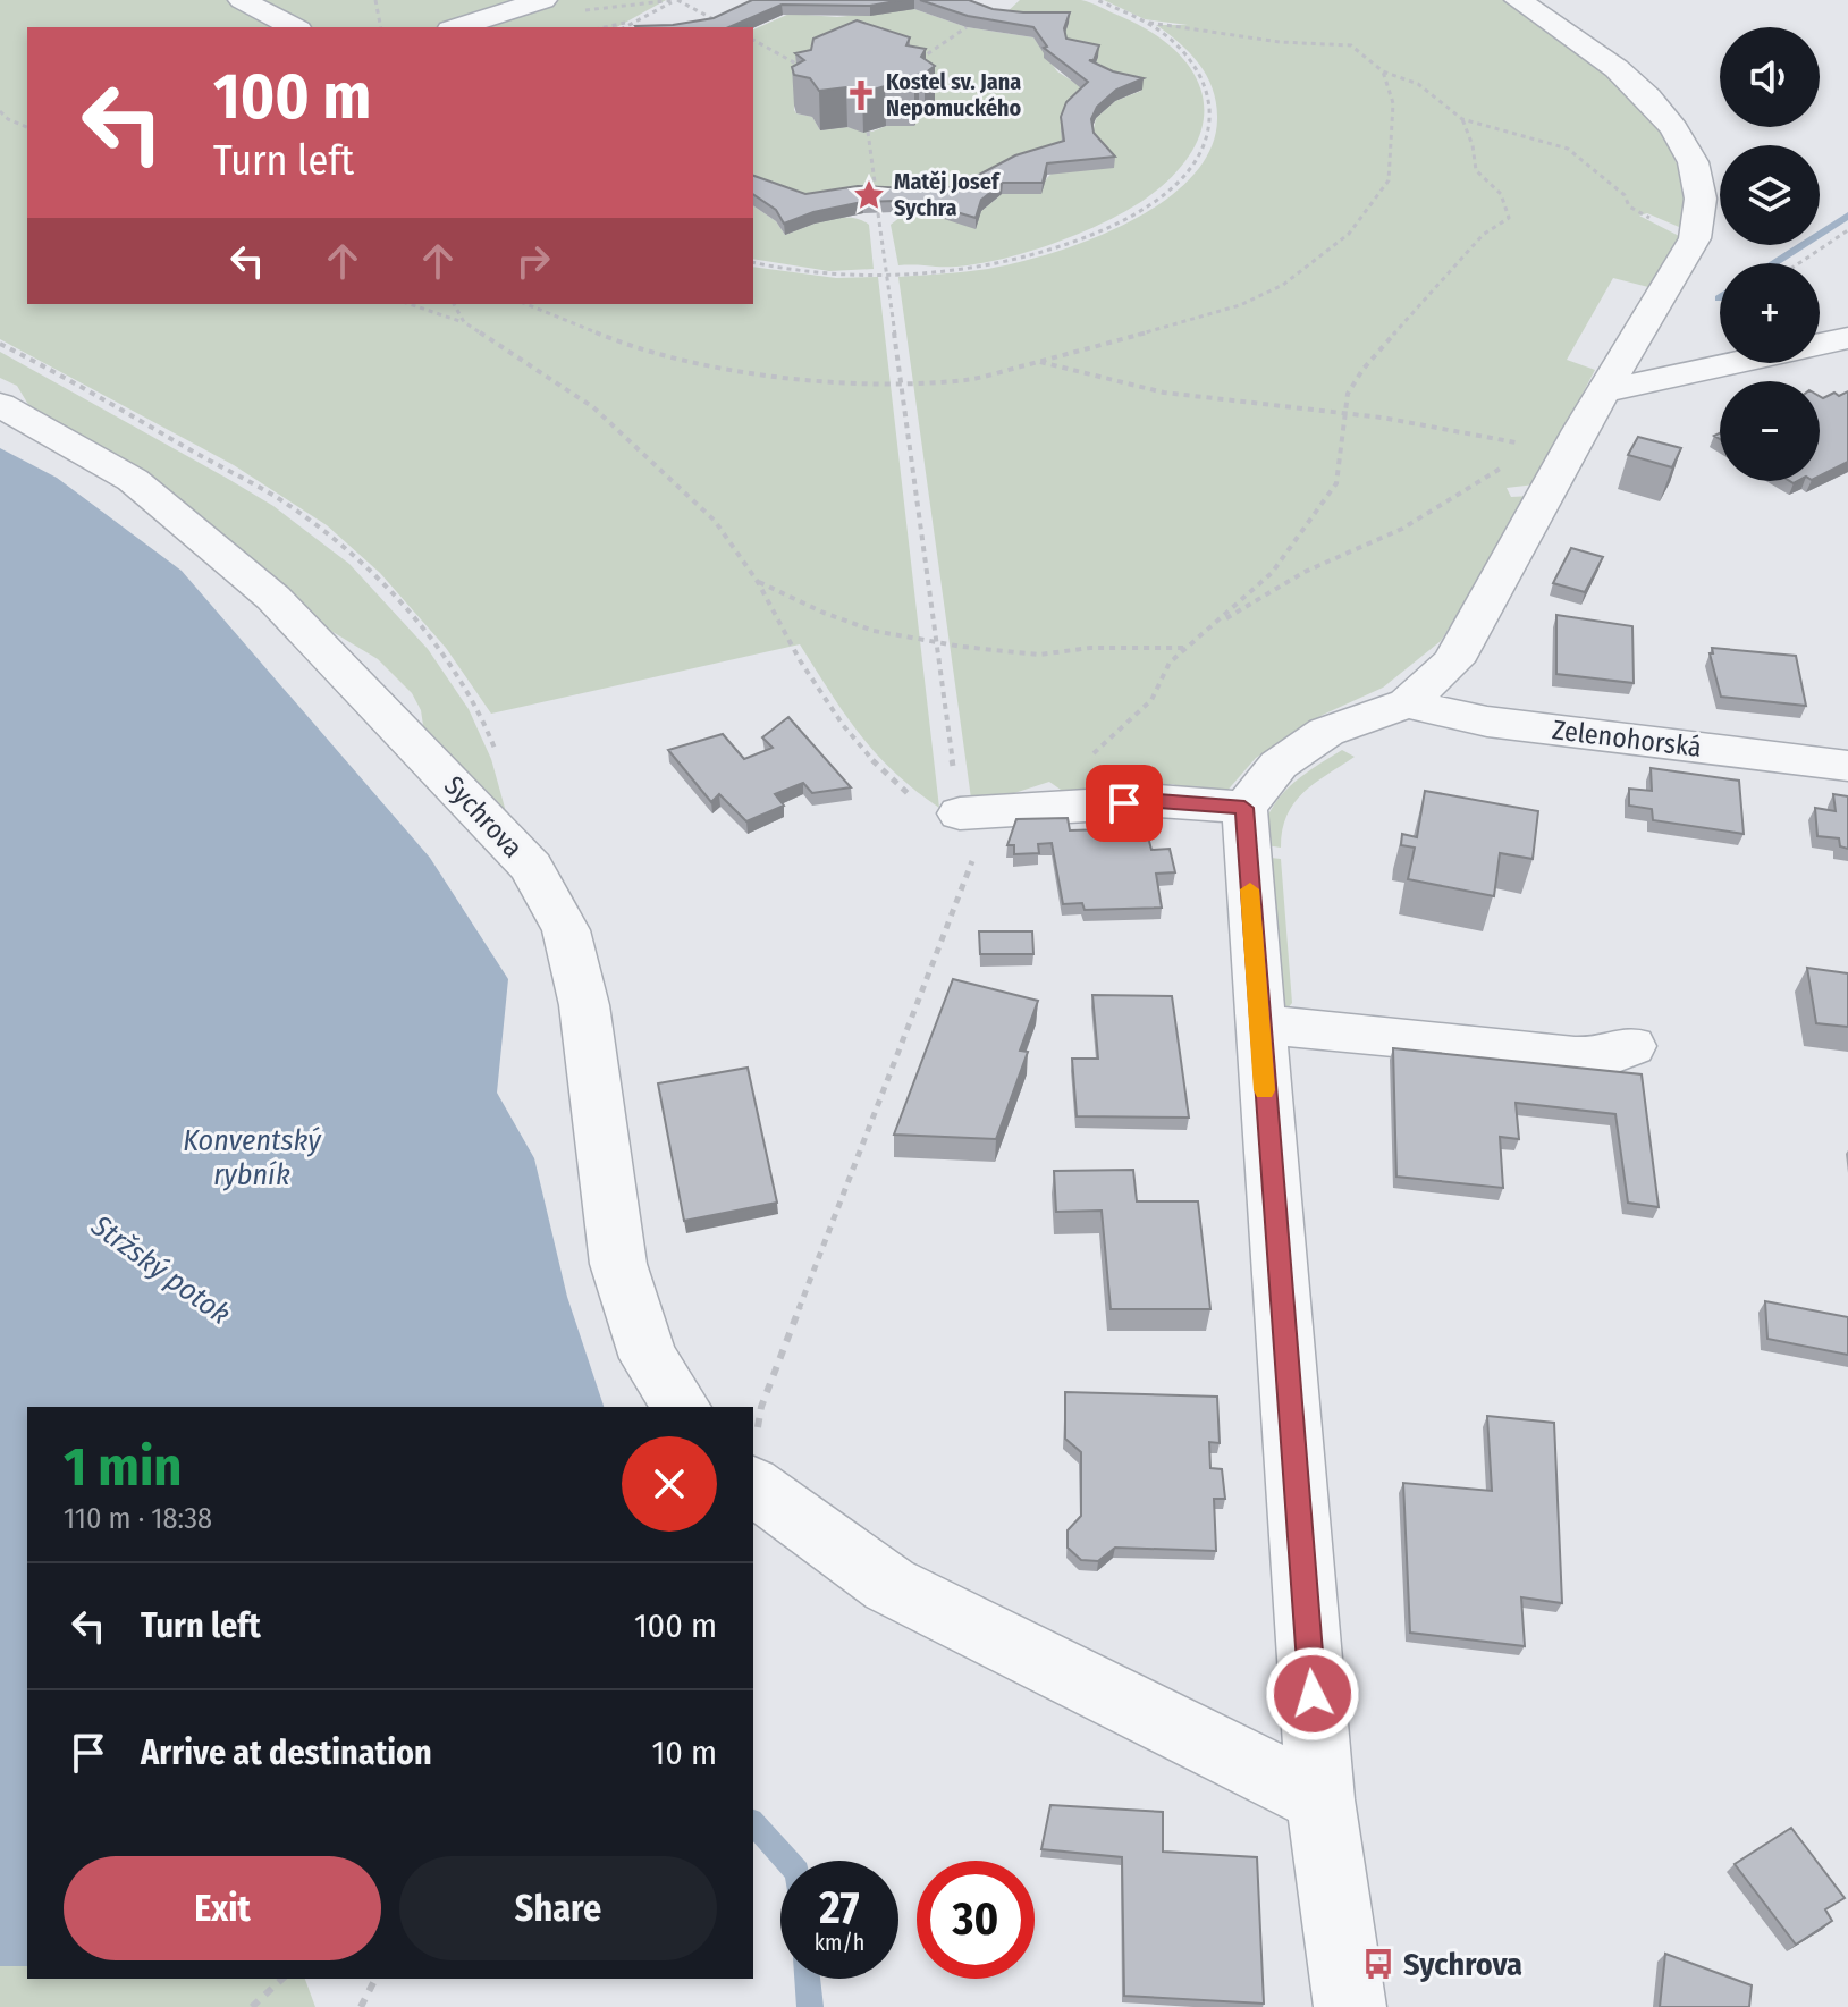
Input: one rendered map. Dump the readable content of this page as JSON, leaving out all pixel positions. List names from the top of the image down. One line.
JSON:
{"streets":{"street":["Zelenohorská","Sychrova"]},"water":["Konventský rybník","Stržský potok"],"places":{"church":["Kostel sv. Jana Nepomuckého"],"place":["Matěj Josef Sychra"],"bus stop":["Sychrova"]},"page":{"map_buttons":["+","−"],"turn":["100 m","Turn left"],"heading":["1 min","110 m · 18:38"],"list":[{"name":"Turn left","value":"100 m"},{"name":"Arrive at destination","value":"10 m"}],"buttons":["Exit","Share"],"speed":"27 km/h","limit":"30"}}
